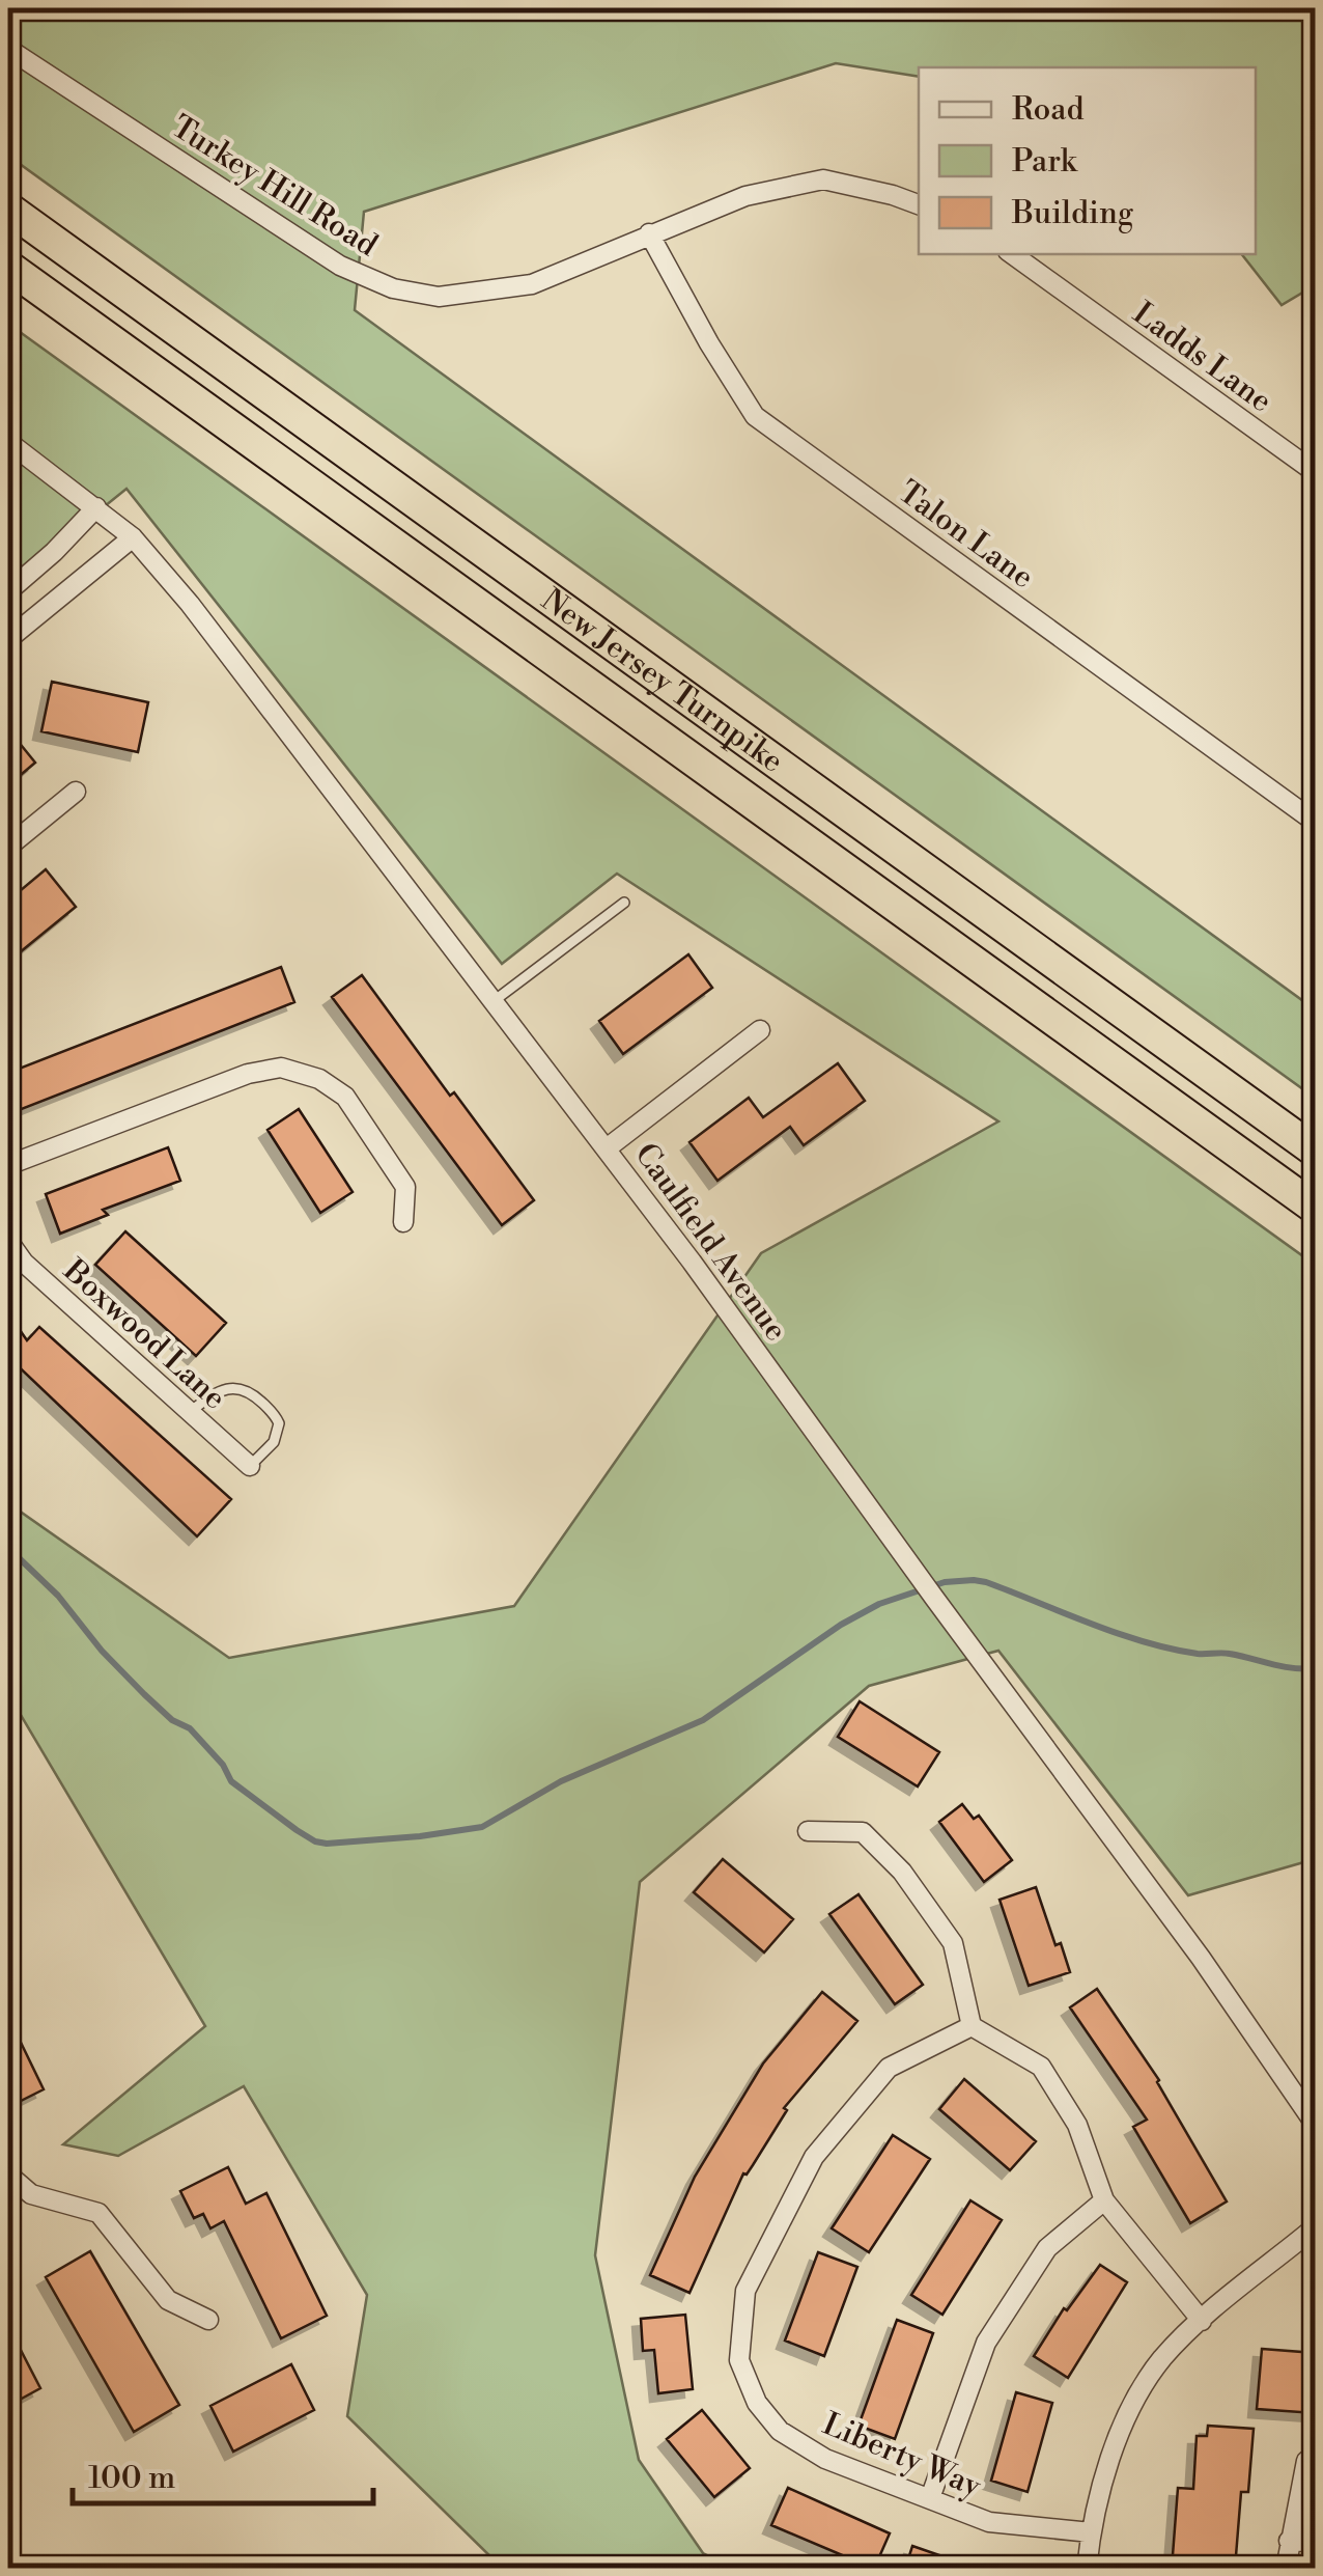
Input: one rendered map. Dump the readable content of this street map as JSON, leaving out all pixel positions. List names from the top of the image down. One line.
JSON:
{"streets":{"highway":["New Jersey Turnpike"],"street":["Turkey Hill Road","Ladds Lane","Talon Lane","Caulfield Avenue","Boxwood Lane","Liberty Way"]},"crossings":[["Turkey Hill Road","Talon Lane"]],"legend":["Road","Park","Building"],"scale_bar":"100 m"}
